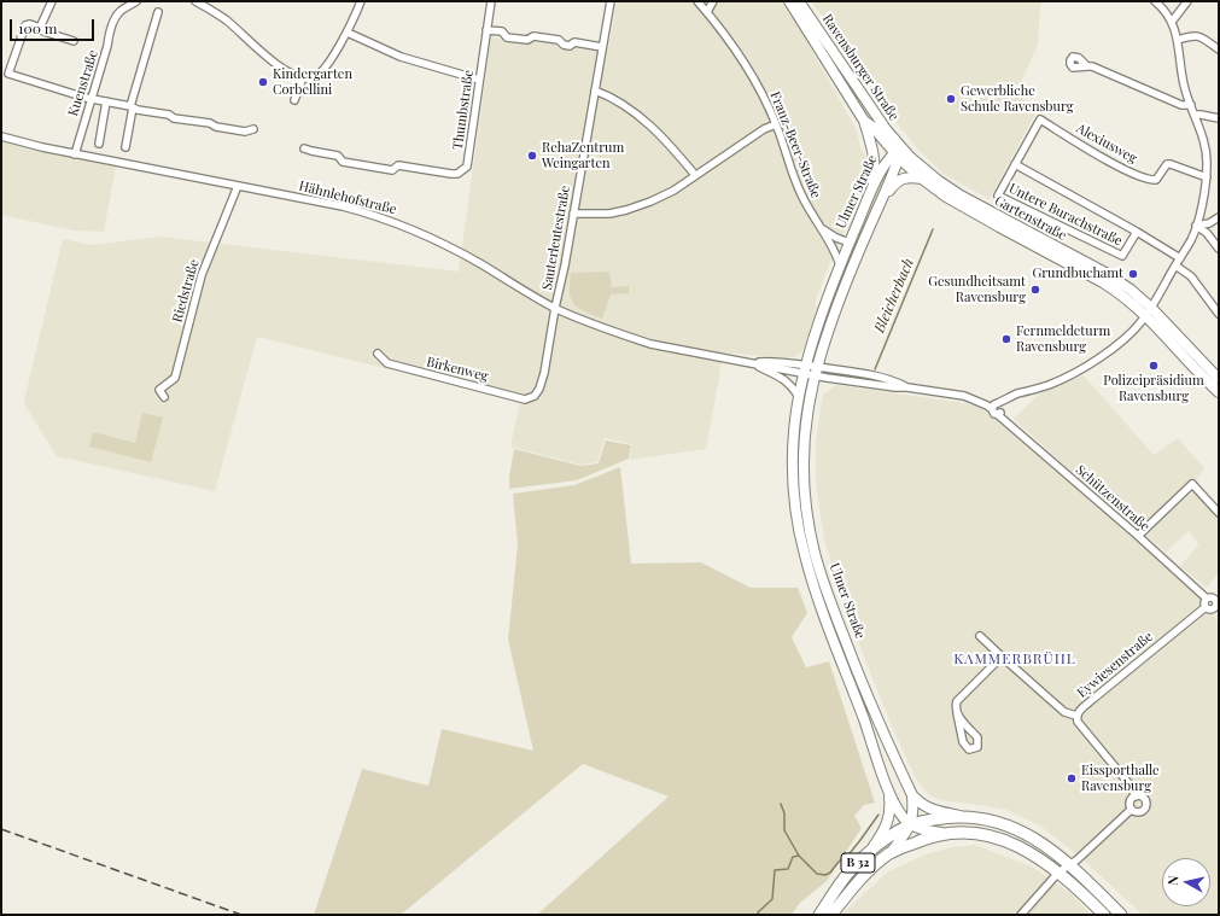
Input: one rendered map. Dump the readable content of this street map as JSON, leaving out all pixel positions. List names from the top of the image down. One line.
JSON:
{"streets":{"main road":["Ravensburger Straße","Ulmer Straße","Gartenstraße","B 32"],"street":["Kuenstraße","Thumbstraße","Alexiusweg","Franz-Beer-Straße","Hähnlehofstraße","Untere Burachstraße","Sauterleutestraße","Riedstraße","Birkenweg","Schützenstraße","Eywiesenstraße"]},"crossings":[["Ravensburger Straße","Ulmer Straße"],["Ravensburger Straße","Gartenstraße"],["Kuenstraße","Hähnlehofstraße"],["Alexiusweg","Untere Burachstraße"],["Franz-Beer-Straße","Ulmer Straße"],["Ulmer Straße","Gartenstraße"],["Ulmer Straße","Schützenstraße"],["Ulmer Straße","B 32"],["Hähnlehofstraße","Sauterleutestraße"],["Hähnlehofstraße","Riedstraße"],["Sauterleutestraße","Birkenweg"],["Eywiesenstraße","B 32"]],"districts":["KAMMERBRÜHL"],"water":["Bleicherbach"],"places":["Kindergarten Corbellini","Gewerbliche Schule Ravensburg","RehaZentrum Weingarten","Grundbuchamt","Gesundheitsamt Ravensburg","Fernmeldeturm Ravensburg","Polizeipräsidium Ravensburg","Eissporthalle Ravensburg"],"scale_bar":"100 m","north":"left"}
